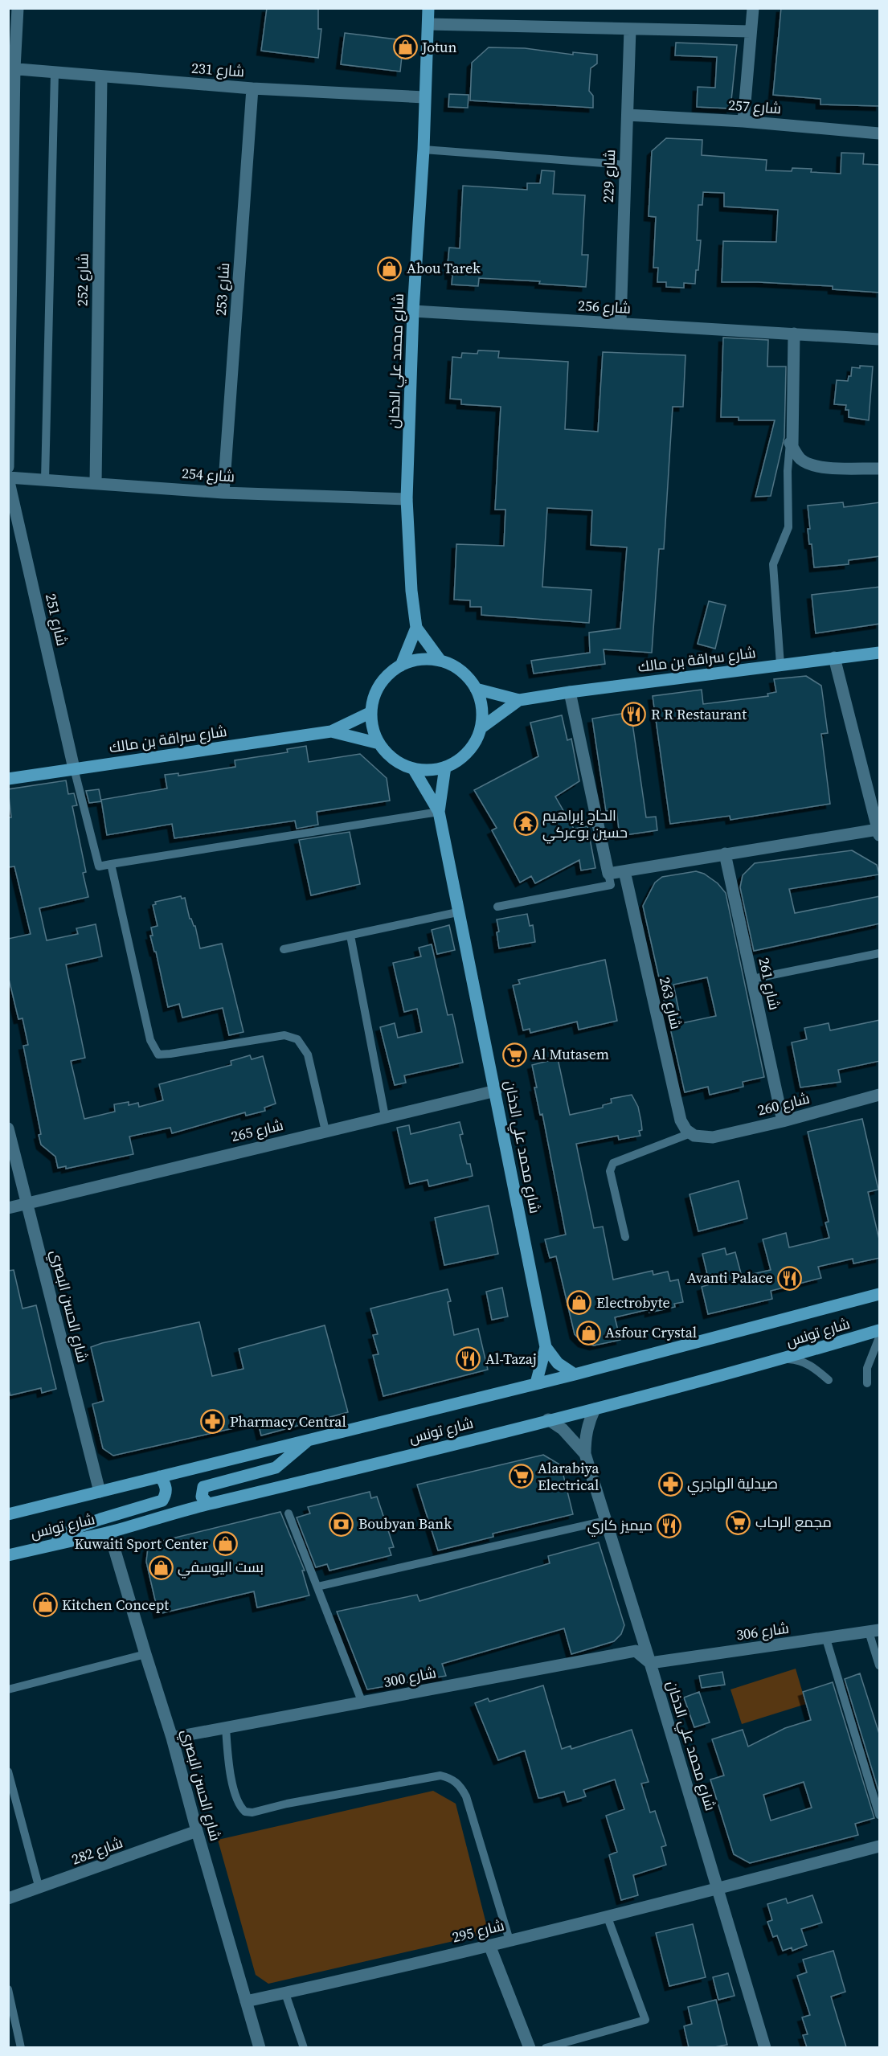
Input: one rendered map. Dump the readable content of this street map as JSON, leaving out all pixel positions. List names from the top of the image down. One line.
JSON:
{"streets":{"street":["شارع 231","شارع 257","شارع 229","شارع 252","شارع 253","شارع 256","شارع محمد علي الدخان","شارع 254","شارع 251","شارع سراقة بن مالك","شارع 261","شارع 263","شارع 260","شارع 265","شارع الحسن البصري","شارع تونس","شارع 306","شارع 300","شارع 282","شارع 295"]},"crossings":[["شارع 231","شارع 252"],["شارع 231","شارع 253"],["شارع 231","شارع محمد علي الدخان"],["شارع 257","شارع 229"],["شارع 229","شارع 256"],["شارع 252","شارع 254"],["شارع 253","شارع 254"],["شارع 256","شارع محمد علي الدخان"],["شارع محمد علي الدخان","شارع 254"],["شارع محمد علي الدخان","شارع سراقة بن مالك"],["شارع محمد علي الدخان","شارع 265"],["شارع محمد علي الدخان","شارع تونس"],["شارع محمد علي الدخان","شارع 306"],["شارع محمد علي الدخان","شارع 300"],["شارع محمد علي الدخان","شارع 295"],["شارع 254","شارع 251"],["شارع 251","شارع سراقة بن مالك"],["شارع 261","شارع 260"],["شارع 263","شارع 260"],["شارع 265","شارع الحسن البصري"],["شارع الحسن البصري","شارع تونس"],["شارع الحسن البصري","شارع 300"],["شارع الحسن البصري","شارع 282"],["شارع الحسن البصري","شارع 295"],["شارع 306","شارع 300"]],"places":{"shop":["Jotun","Abou Tarek","Electrobyte","Asfour Crystal","Kuwaiti Sport Center","بست اليوسفي","Kitchen Concept"],"restaurant":["R R Restaurant","Avanti Palace","Al-Tazaj","ميميز كاري"],"temple":["الحاج إبراهيم حسين بوعركي"],"supermarket":["Al Mutasem","Alarabiya Electrical","مجمع الرحاب"],"pharmacy":["Pharmacy Central","صيدلية الهاجري"],"bank":["Boubyan Bank"]}}
